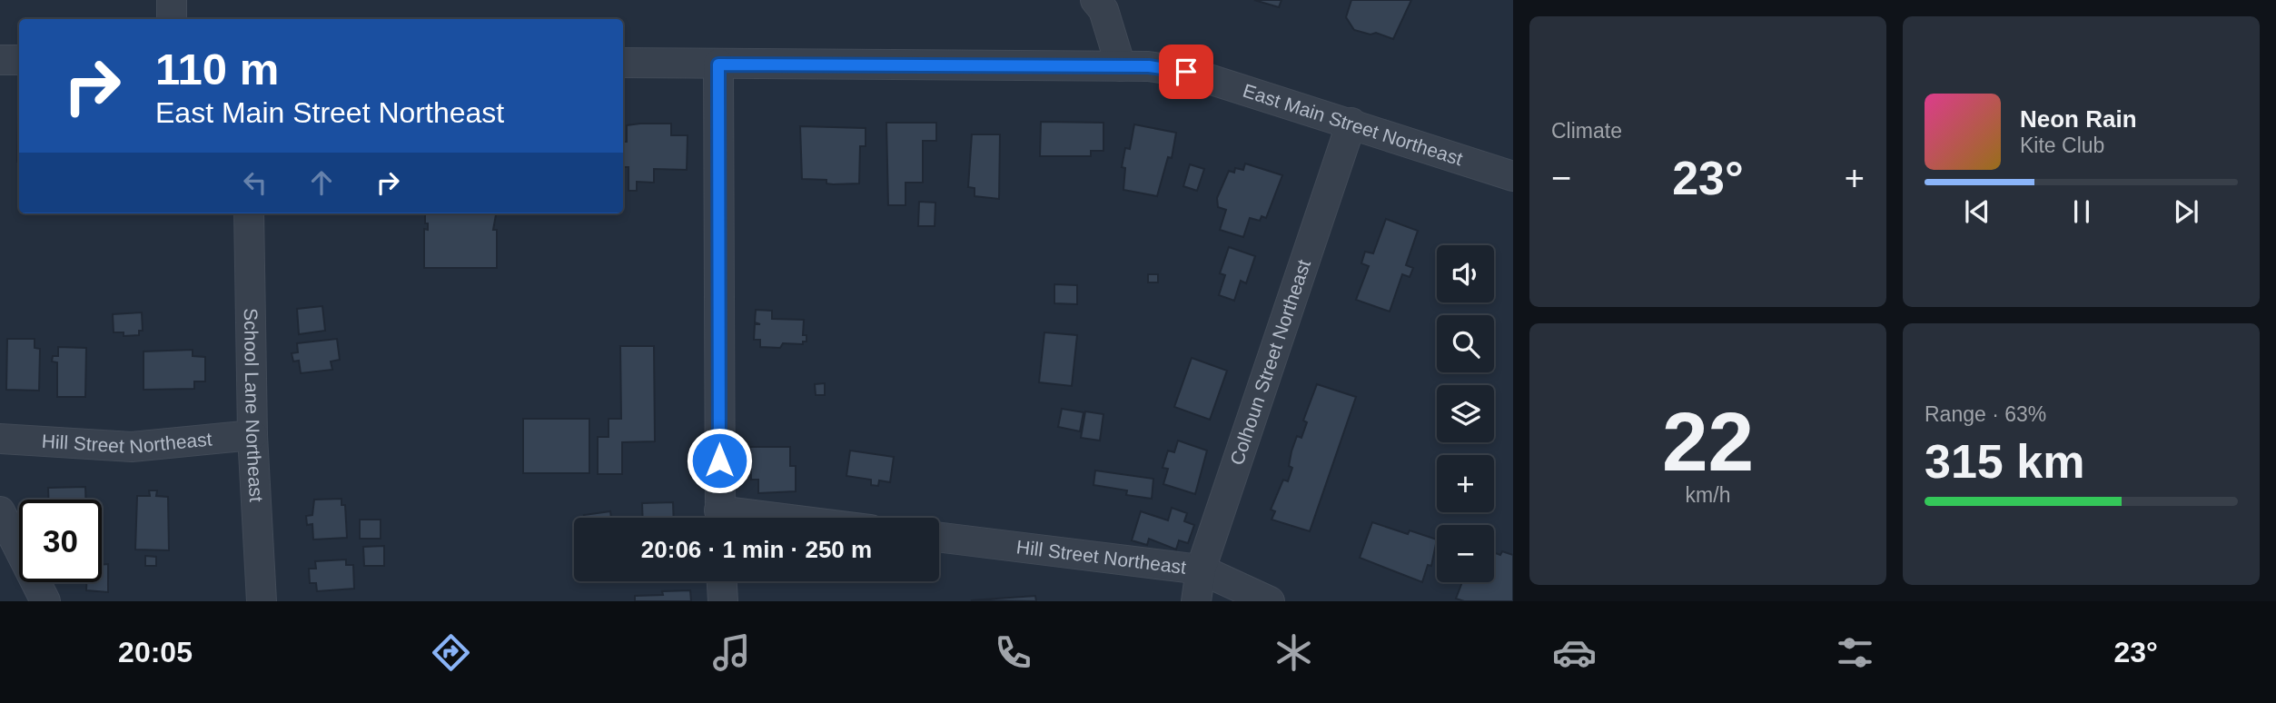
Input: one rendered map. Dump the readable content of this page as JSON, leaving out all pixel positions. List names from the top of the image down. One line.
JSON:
{"streets":{"street":["East Main Street Northeast","Colhoun Street Northeast","School Lane Northeast","Hill Street Northeast"]},"crossings":[["East Main Street Northeast","Colhoun Street Northeast"],["Colhoun Street Northeast","Hill Street Northeast"],["School Lane Northeast","Hill Street Northeast"]],"page":{"tile":["Climate",["22","km/h"],["Range · 63%","315 km"]],"turn":["110 m","East Main Street Northeast"],"song":["Neon Rain","Kite Club"],"heat":["−","23°","+"],"map_buttons":["+","−"],"limit":"30","trip":"20:06 · 1 min · 250 m","tabs":["20:05","23°"]}}
